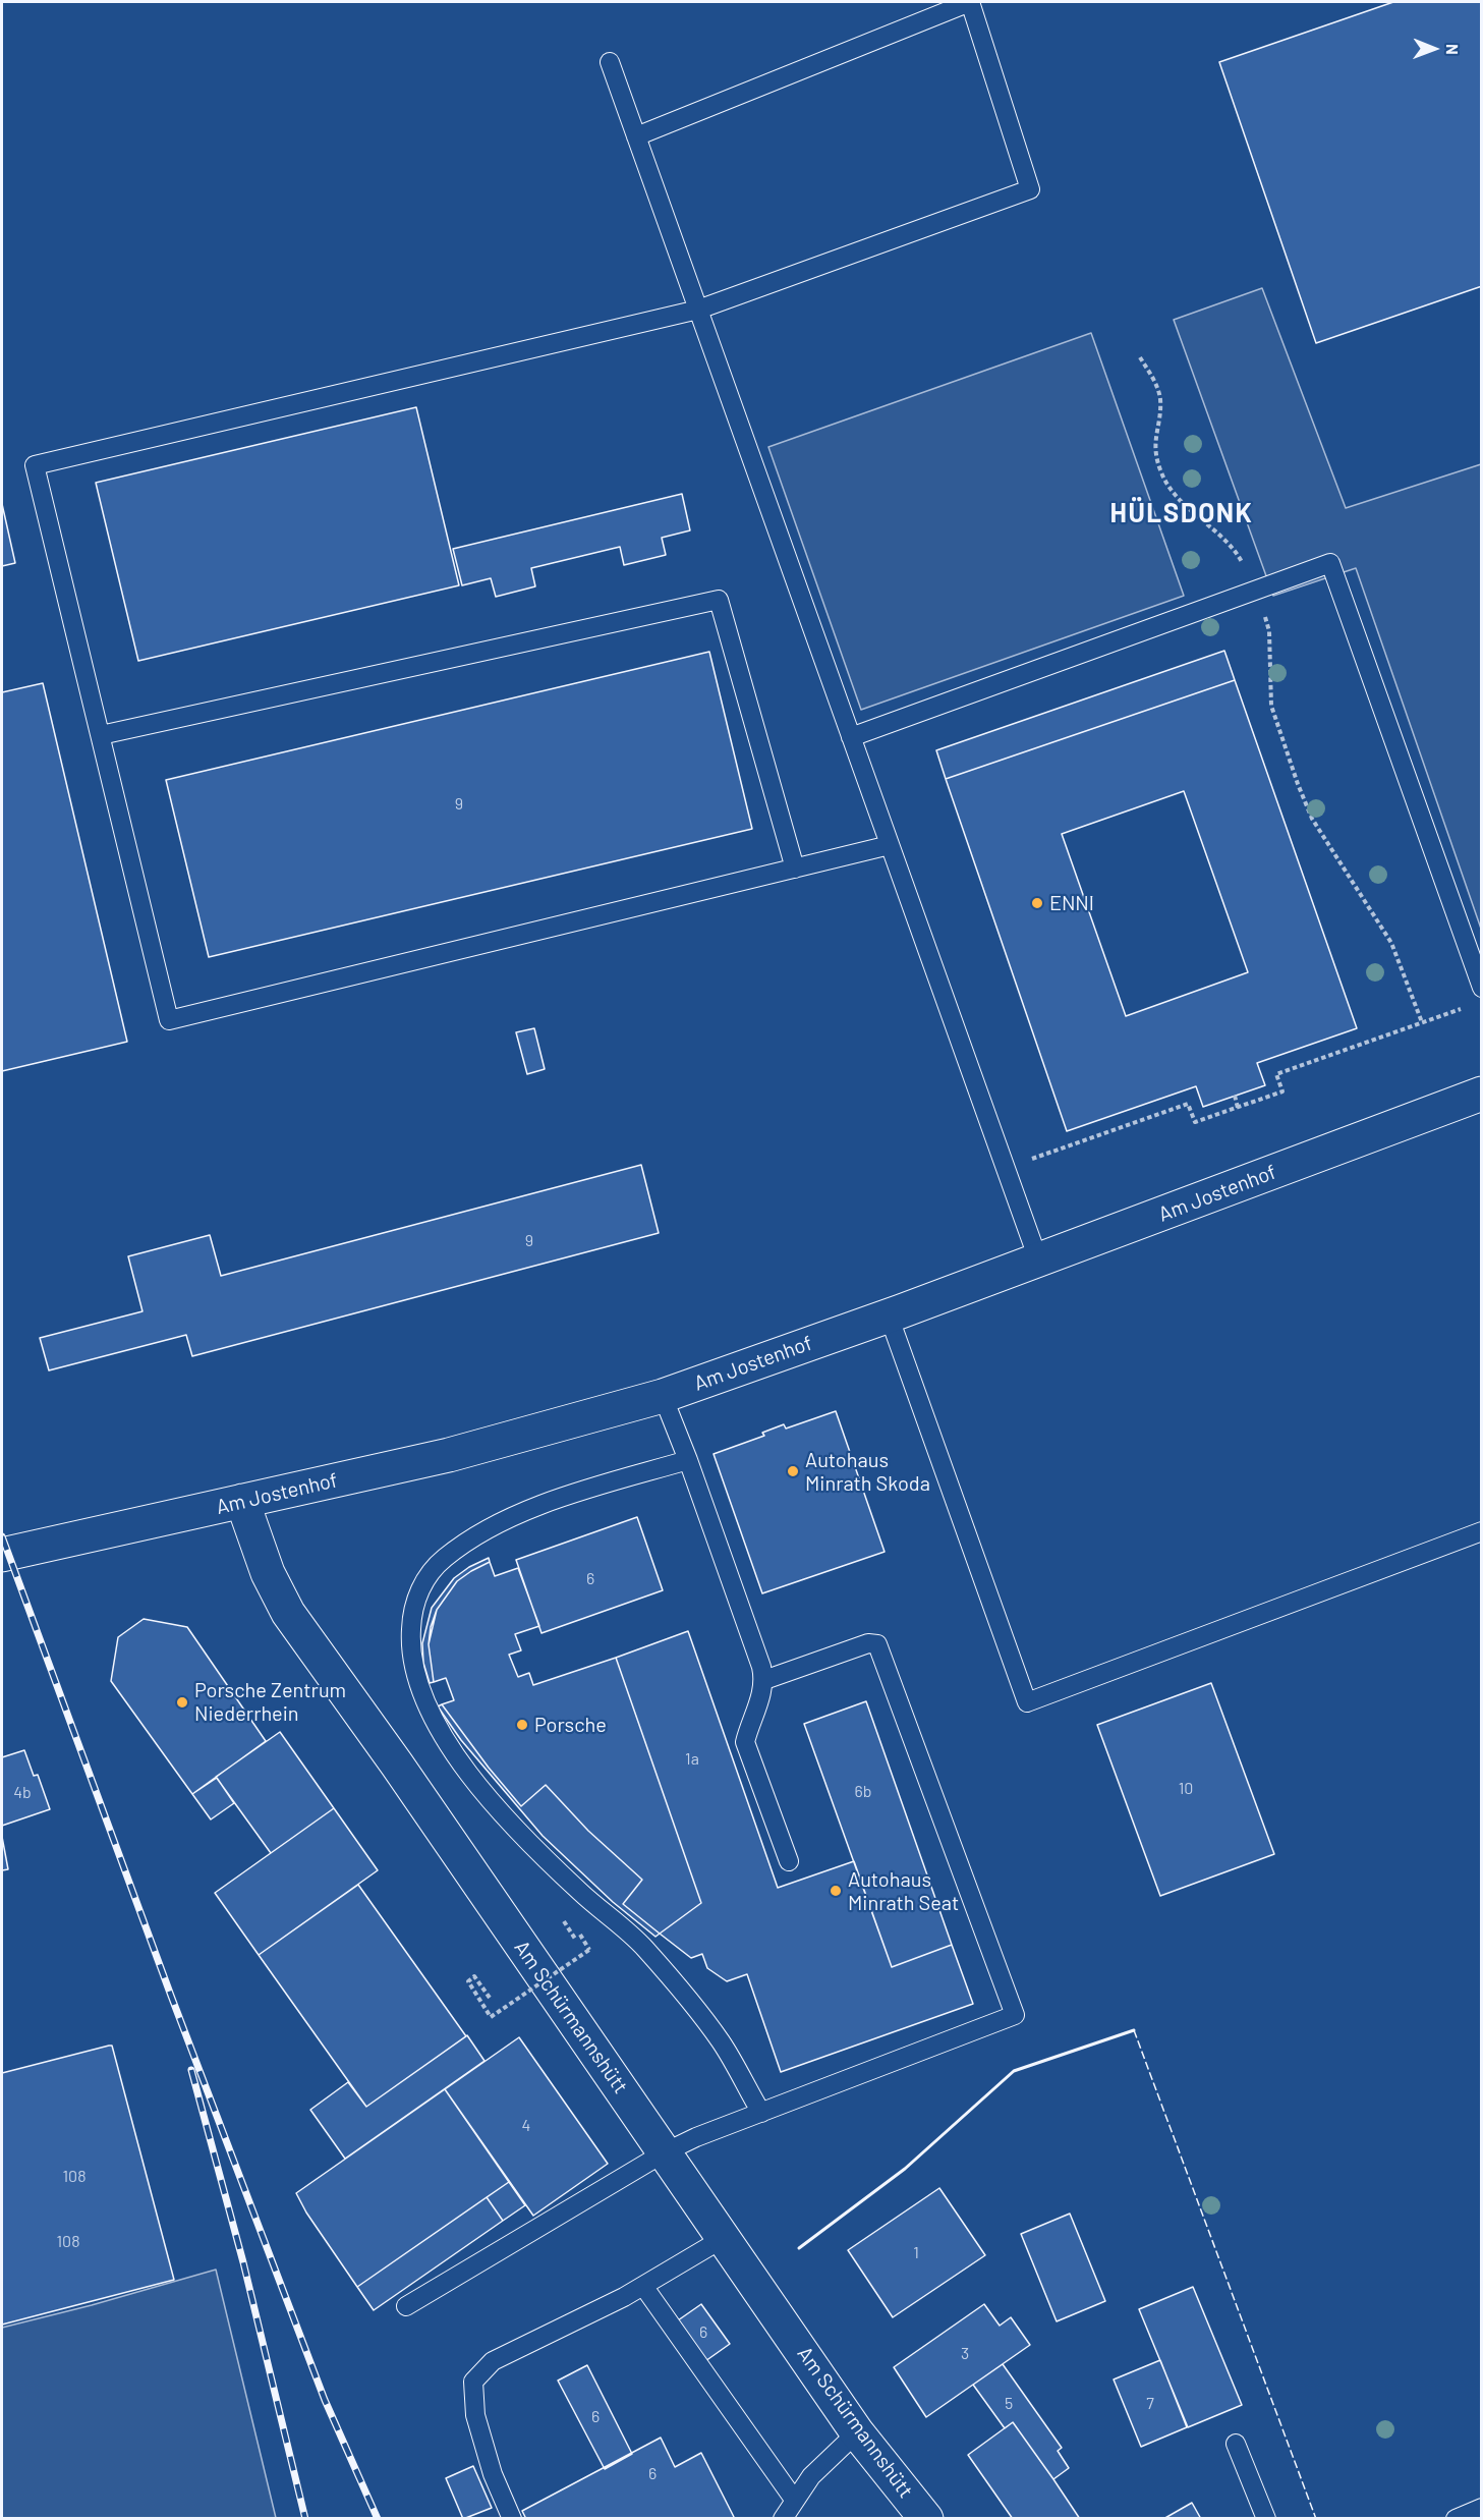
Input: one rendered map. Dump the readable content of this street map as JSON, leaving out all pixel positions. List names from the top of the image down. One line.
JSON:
{"streets":{"street":["Am Jostenhof","Am Schürmannshütt"]},"crossings":[["Am Jostenhof","Am Schürmannshütt"]],"districts":["HÜLSDONK"],"places":["ENNI","Autohaus Minrath Skoda","Porsche Zentrum Niederrhein","Porsche","Autohaus Minrath Seat"],"house_numbers":["9","9","6","1a","10","6b","4b","4","108","108","1","6","3","5","7","6","6"],"north":"right"}
